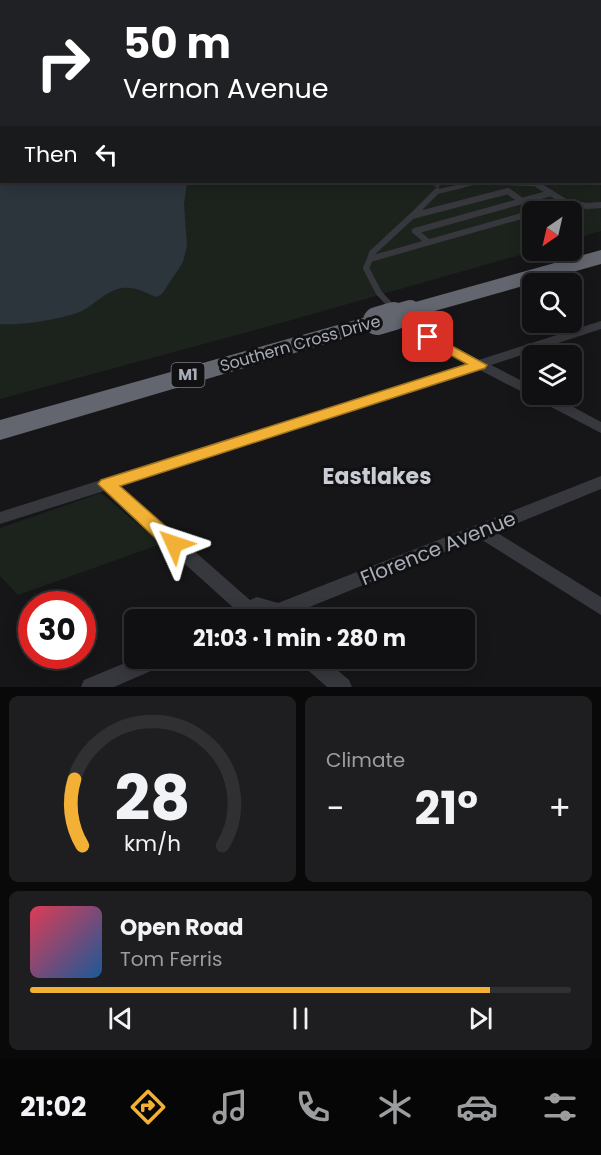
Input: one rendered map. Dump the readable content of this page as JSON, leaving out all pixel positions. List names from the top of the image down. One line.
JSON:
{"streets":{"highway":["Southern Cross Drive","M1"],"street":["Florence Avenue"]},"districts":["Eastlakes"],"north":"bottom left","page":{"turn":["50 m","Vernon Avenue"],"then":"Then","limit":"30","trip":"21:03 · 1 min · 280 m","tile":"Climate","heat":["−","21°","+"],"song":["Open Road","Tom Ferris"],"tabs":"21:02","gauge":["28","km/h"]}}
